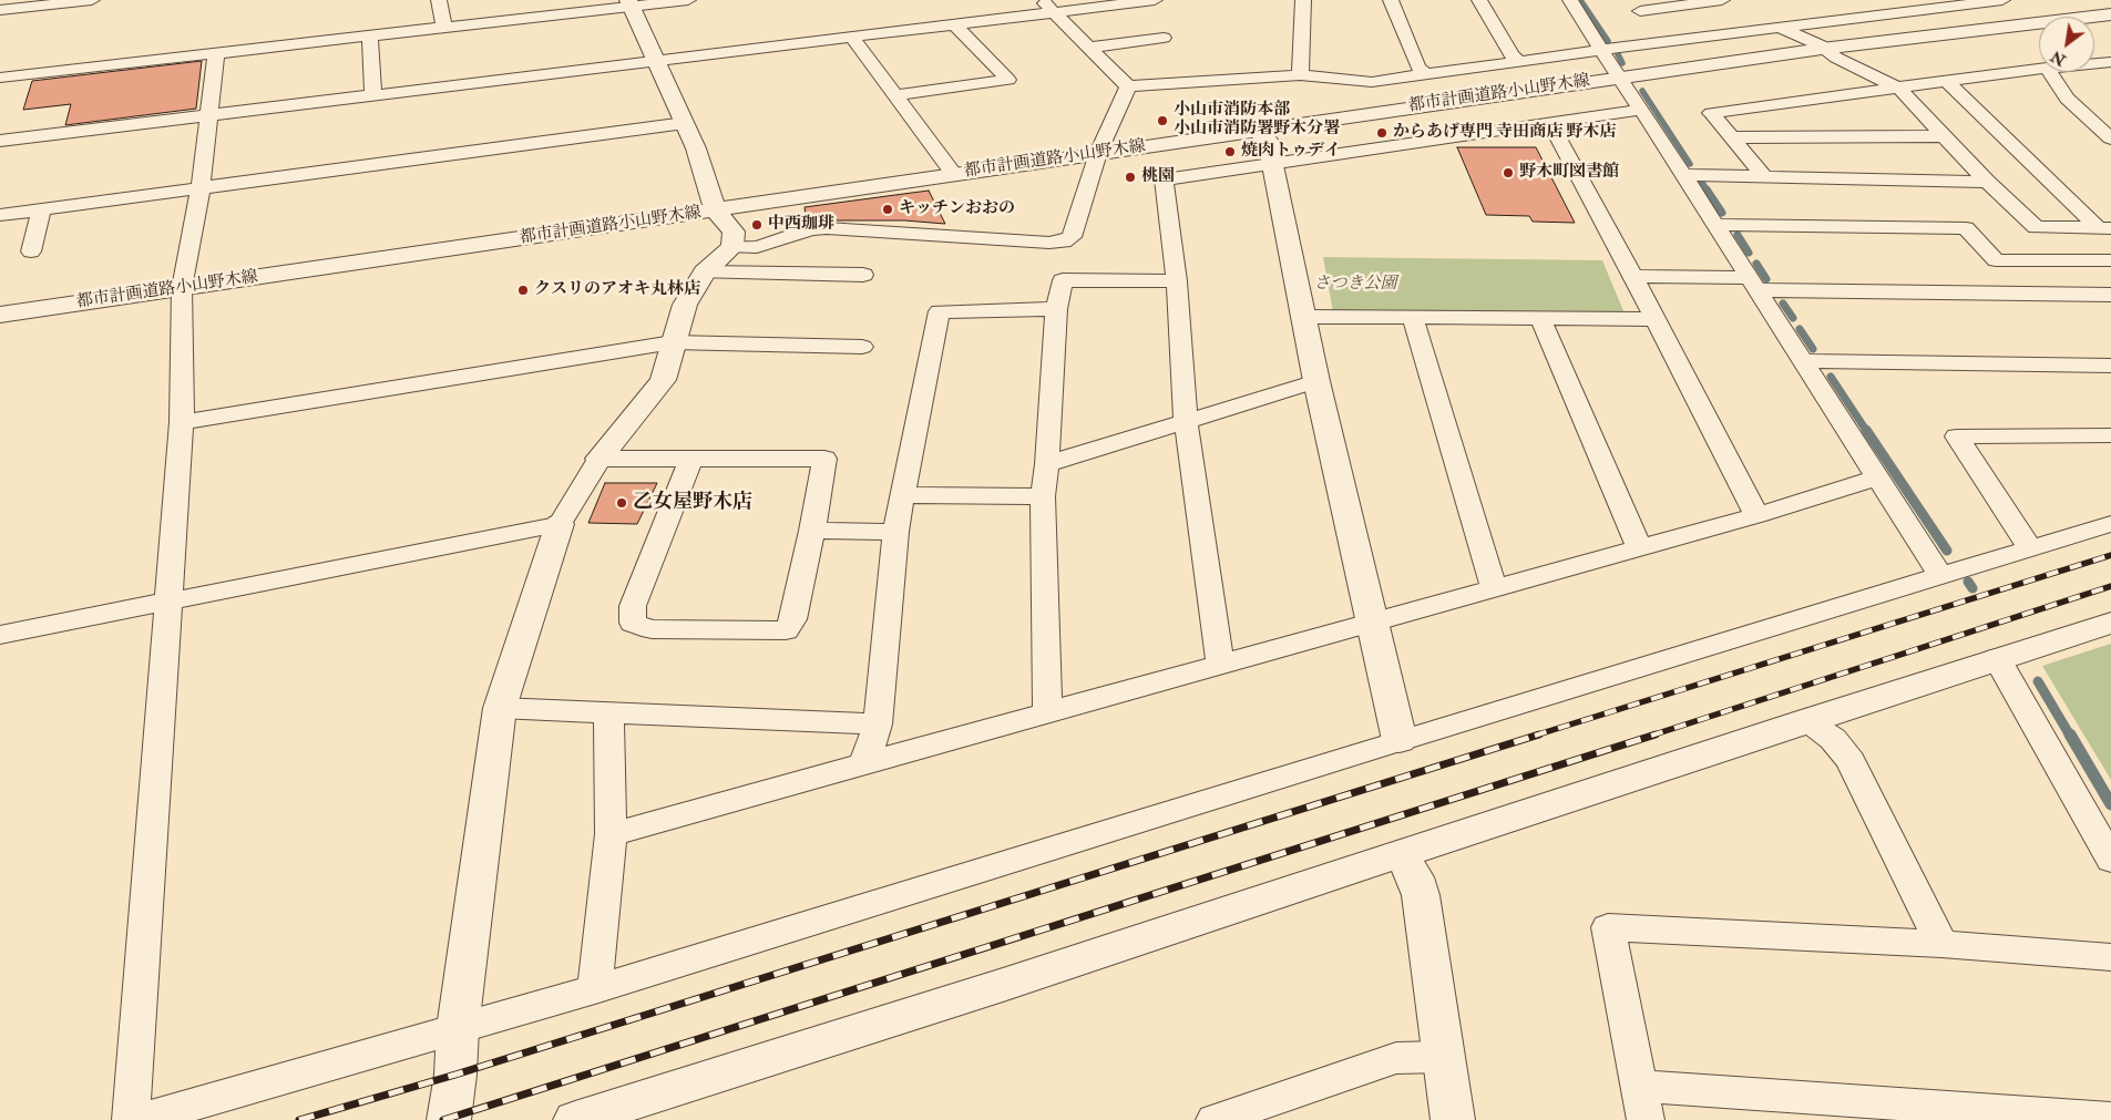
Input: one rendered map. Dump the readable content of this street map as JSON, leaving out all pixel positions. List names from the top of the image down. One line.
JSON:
{"streets":{"street":["都市計画道路小山野木線"]},"parks":["さつき公園"],"places":["小山市消防本部 小山市消防署野木分署","からあげ専門 寺田商店 野木店","焼肉トゥデイ","野木町図書館","桃園","キッチンおおの","中西珈琲","クスリのアオキ丸林店","乙女屋野木店"],"north":"bottom left"}
